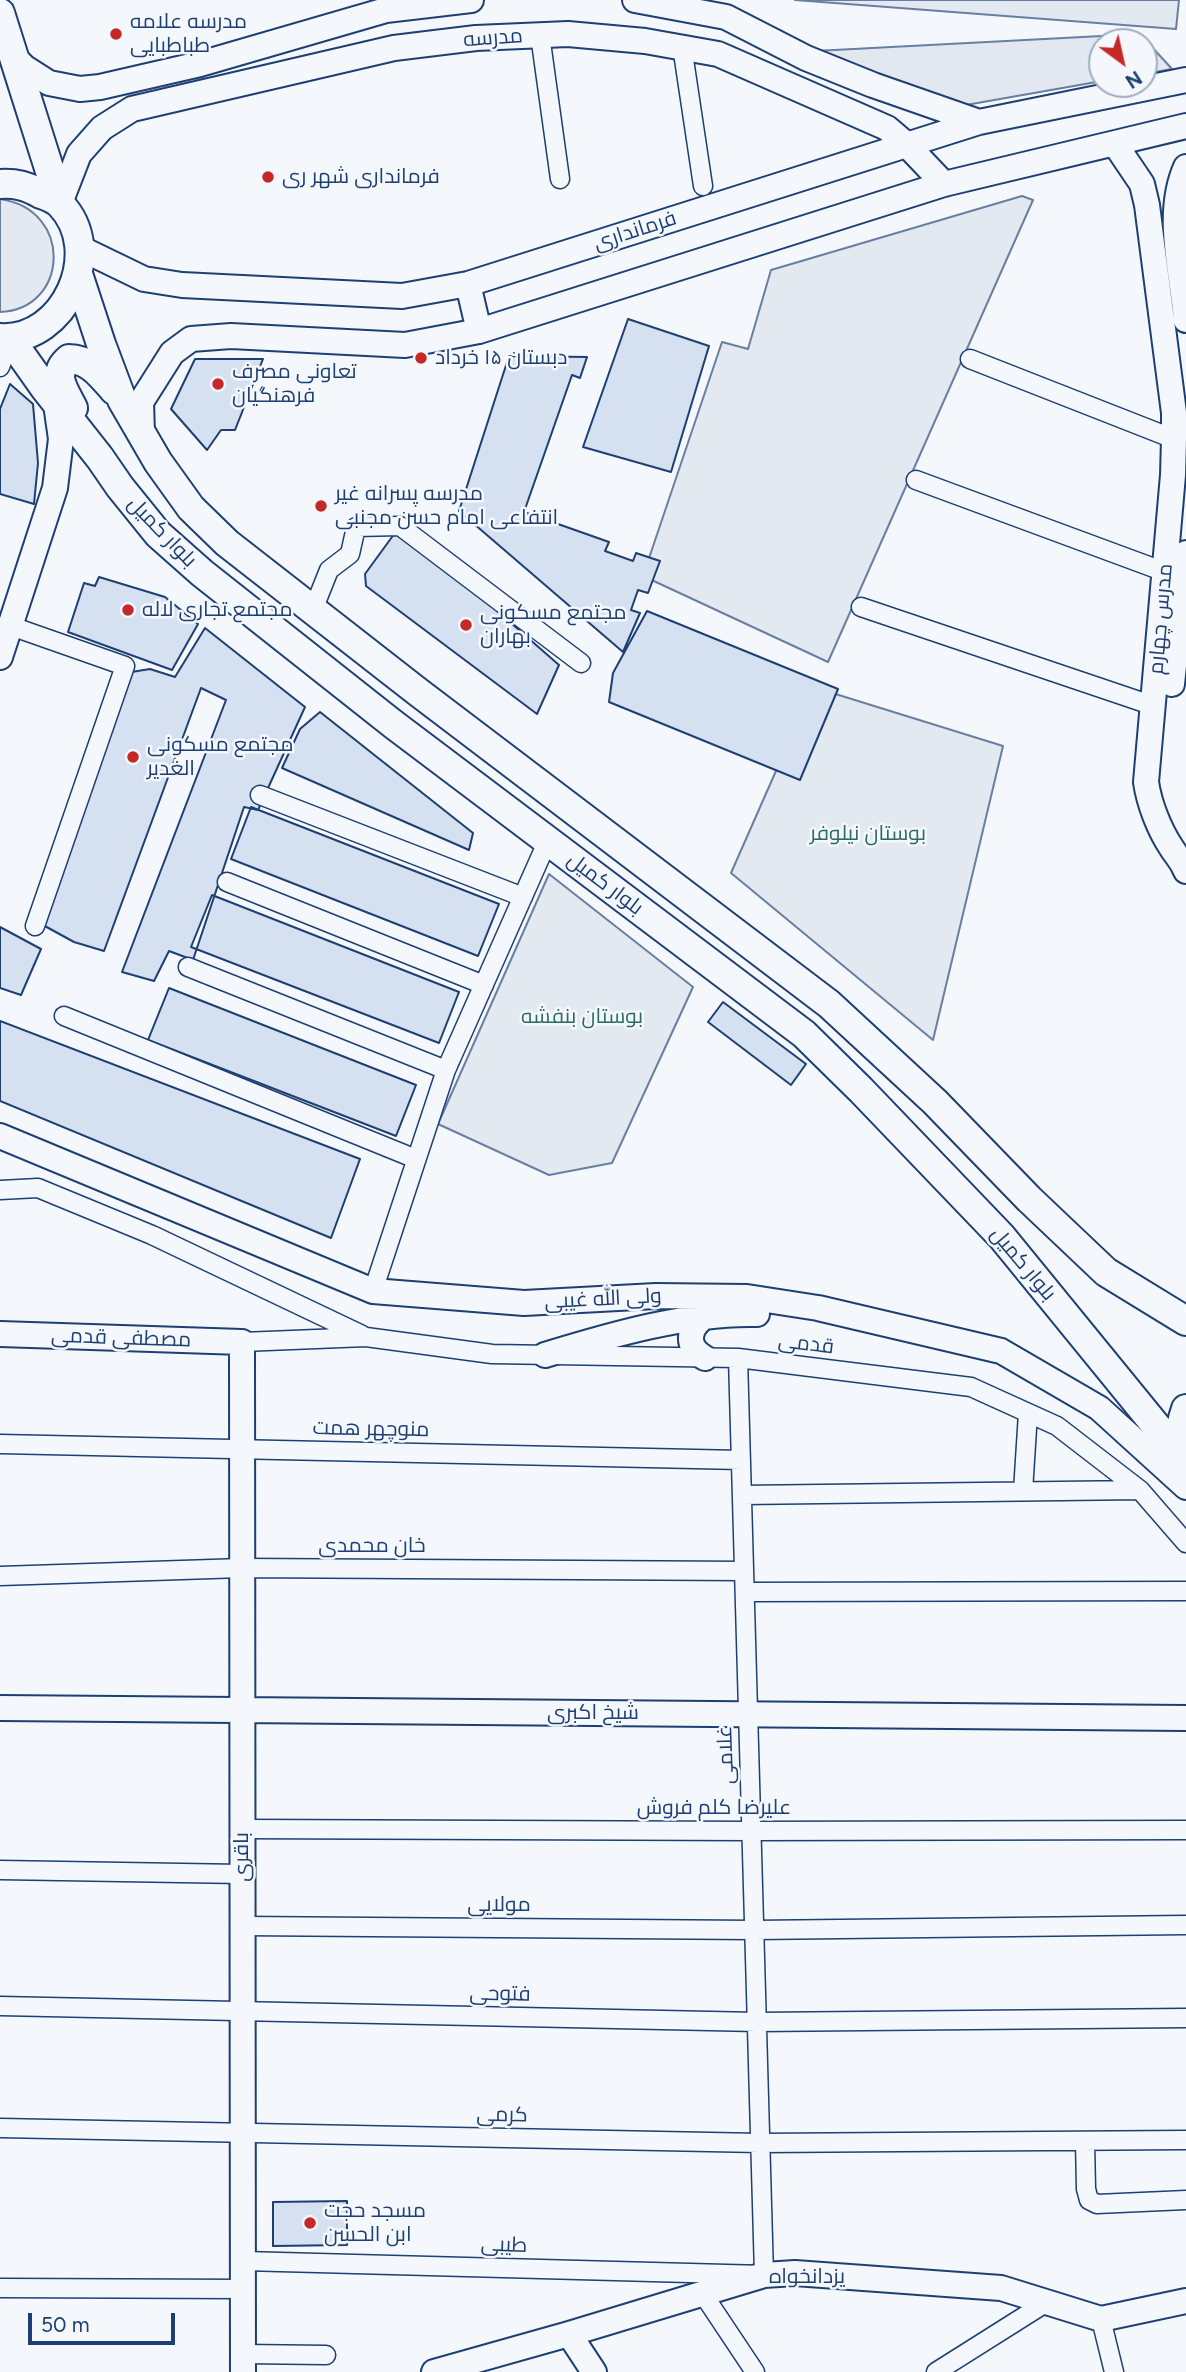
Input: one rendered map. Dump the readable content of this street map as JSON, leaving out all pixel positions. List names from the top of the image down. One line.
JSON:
{"streets":{"main road":["بلوار کمیل"],"street":["مدرسه","فرمانداری","مدرس چهارم","ولی الله غیبی","مصطفی قدمی","قدمی","منوچهر همت","خان محمدی","شیخ اکبری","غلامی","علیرضا کلم فروش","باقری","مولایی","فتوحی","کرمی","طیبی","یزدانخواه"]},"crossings":[["مدرسه","فرمانداری"],["مدرسه","بلوار کمیل"],["فرمانداری","بلوار کمیل"],["مصطفی قدمی","باقری"],["قدمی","غلامی"],["منوچهر همت","غلامی"],["منوچهر همت","باقری"],["خان محمدی","غلامی"],["خان محمدی","باقری"],["شیخ اکبری","غلامی"],["شیخ اکبری","باقری"],["غلامی","علیرضا کلم فروش"],["غلامی","مولایی"],["غلامی","فتوحی"],["غلامی","کرمی"],["غلامی","طیبی"],["غلامی","یزدانخواه"],["علیرضا کلم فروش","باقری"],["باقری","مولایی"],["باقری","فتوحی"],["باقری","کرمی"],["باقری","طیبی"],["طیبی","یزدانخواه"]],"parks":["بوستان نیلوفر","بوستان بنفشه"],"places":["مدرسه علامه طباطبایی","فرمانداری شهر ری","دبستان ۱۵ خرداد","تعاونی مصرف فرهنگیان","مدرسه پسرانه غیر انتفاعی امام حسن مجنبی","مجتمع تجاری لاله","مجتمع مسکونی بهاران","مجتمع مسکونی الغدیر","مسجد حجت ابن الحسن"],"scale_bar":"50 m","north":"bottom right"}
